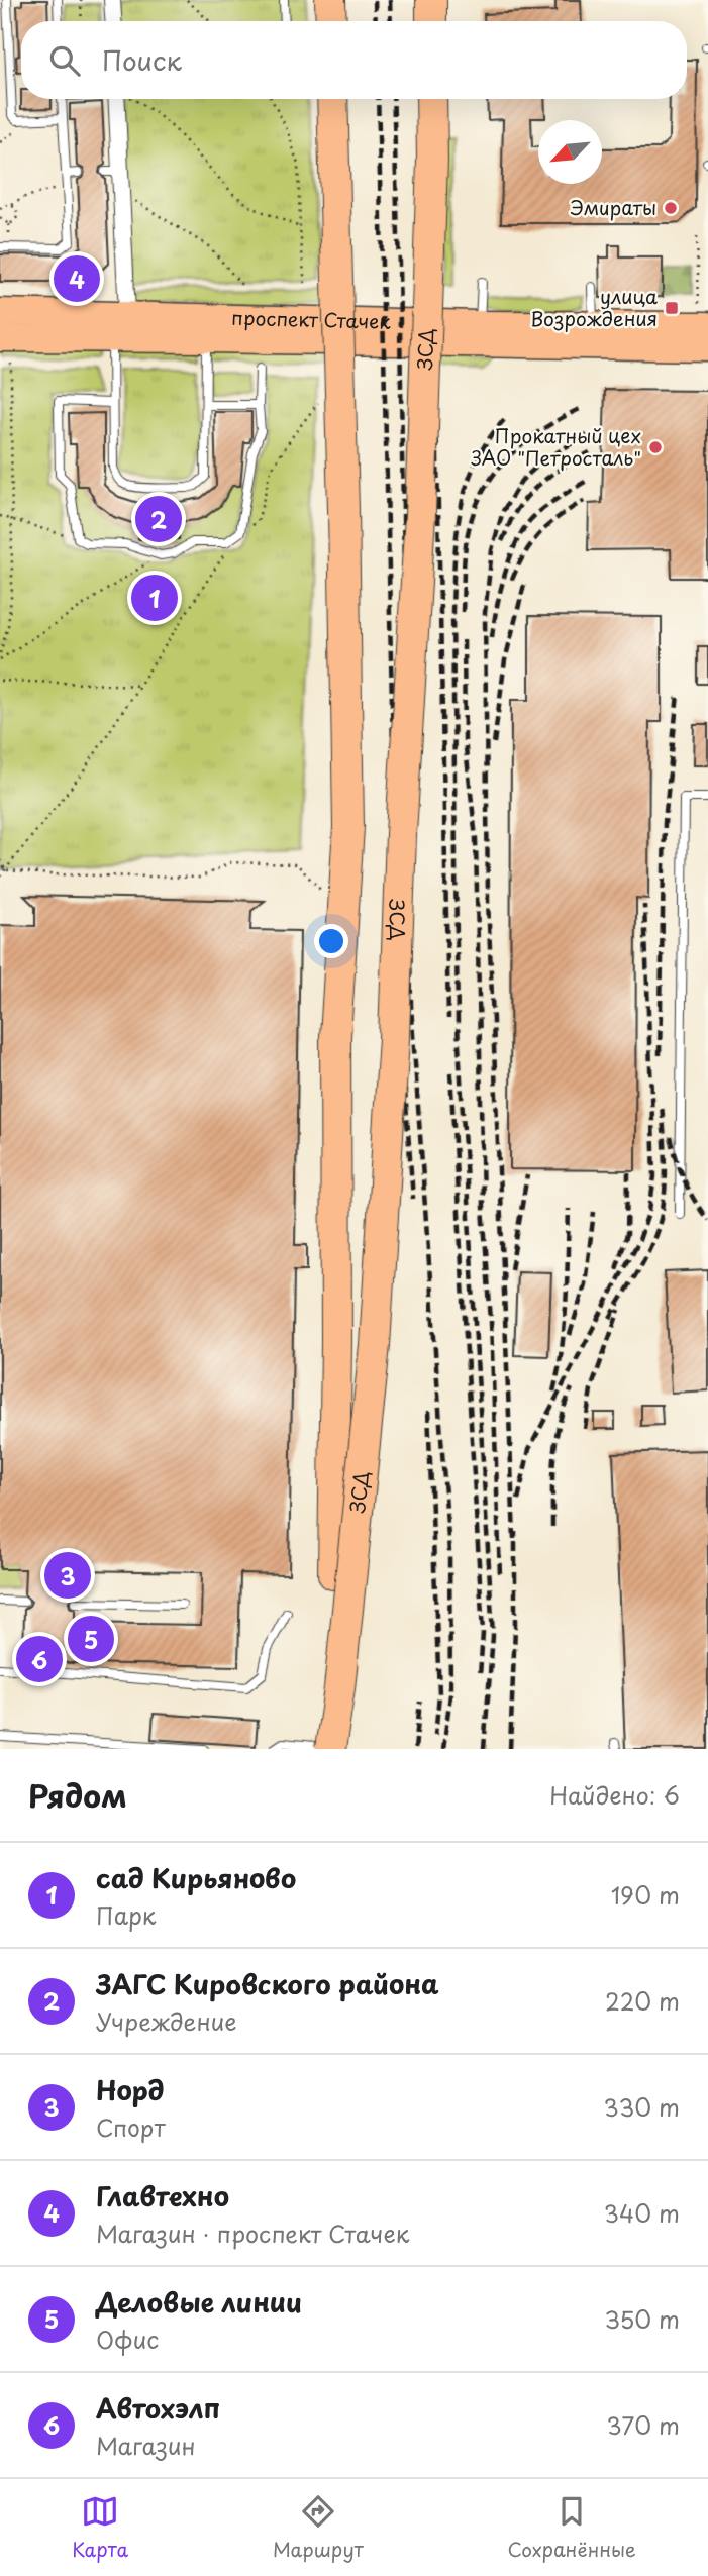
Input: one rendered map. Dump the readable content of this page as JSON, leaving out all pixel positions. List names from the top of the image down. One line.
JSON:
{"streets":{"highway":["ЗСД"],"main road":["проспект Стачек"]},"places":{"other":["Эмираты","Прокатный цех ЗАО \"Петросталь\""],"transit":["улица Возрождения"]},"north":"bottom left","page":{"search":"Поиск","pins":["4","2","1","3","5","6"],"heading":["Рядом","Найдено: 6"],"list":[{"mark":"1","name":"сад Кирьяново","note":"Парк","value":"190 m"},{"mark":"2","name":"ЗАГС Кировского района","note":"Учреждение","value":"220 m"},{"mark":"3","name":"Норд","note":"Спорт","value":"330 m"},{"mark":"4","name":"Главтехно","note":"Магазин · проспект Стачек","value":"340 m"},{"mark":"5","name":"Деловые линии","note":"Офис","value":"350 m"},{"mark":"6","name":"Автохэлп","note":"Магазин","value":"370 m"}],"nav":["Карта","Маршрут","Сохранённые"]}}
